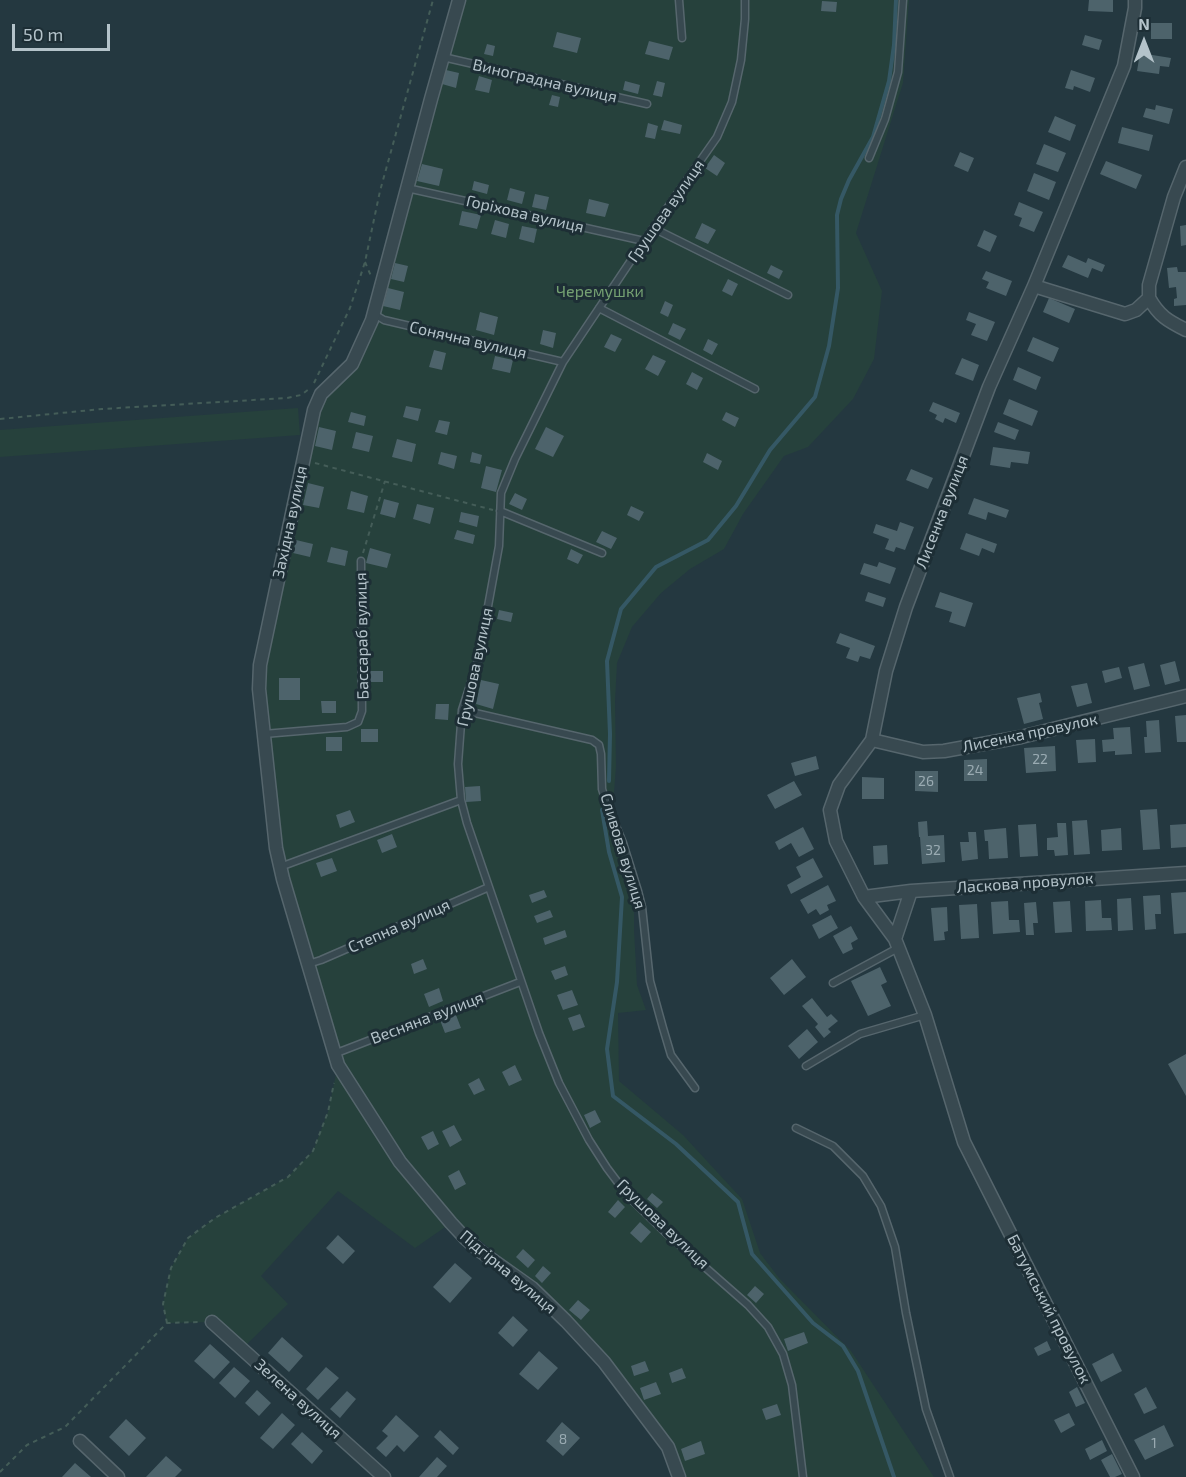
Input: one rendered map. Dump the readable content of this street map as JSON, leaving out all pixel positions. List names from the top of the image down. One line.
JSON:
{"streets":{"street":["Лисенка вулиця","Західна вулиця","Лисенка провулок","Ласкова провулок","Підгірна вулиця","Батумський провулок","Зелена вулиця"],"lane":["Виноградна вулиця","Грушова вулиця","Горіхова вулиця","Сонячна вулиця","Бассараб вулиця","Сливова вулиця","Степна вулиця","Весняна вулиця"]},"crossings":[["Виноградна вулиця","Західна вулиця"],["Грушова вулиця","Горіхова вулиця"],["Грушова вулиця","Сонячна вулиця"],["Грушова вулиця","Сливова вулиця"],["Грушова вулиця","Степна вулиця"],["Грушова вулиця","Весняна вулиця"],["Горіхова вулиця","Західна вулиця"],["Сонячна вулиця","Західна вулиця"],["Лисенка вулиця","Лисенка провулок"],["Лисенка вулиця","Ласкова провулок"],["Лисенка вулиця","Батумський провулок"],["Західна вулиця","Бассараб вулиця"],["Західна вулиця","Степна вулиця"],["Західна вулиця","Весняна вулиця"],["Західна вулиця","Підгірна вулиця"],["Весняна вулиця","Підгірна вулиця"]],"parks":["Черемушки"],"house_numbers":["22","24","26","32","8","1"],"scale_bar":"50 m","north":"top"}
